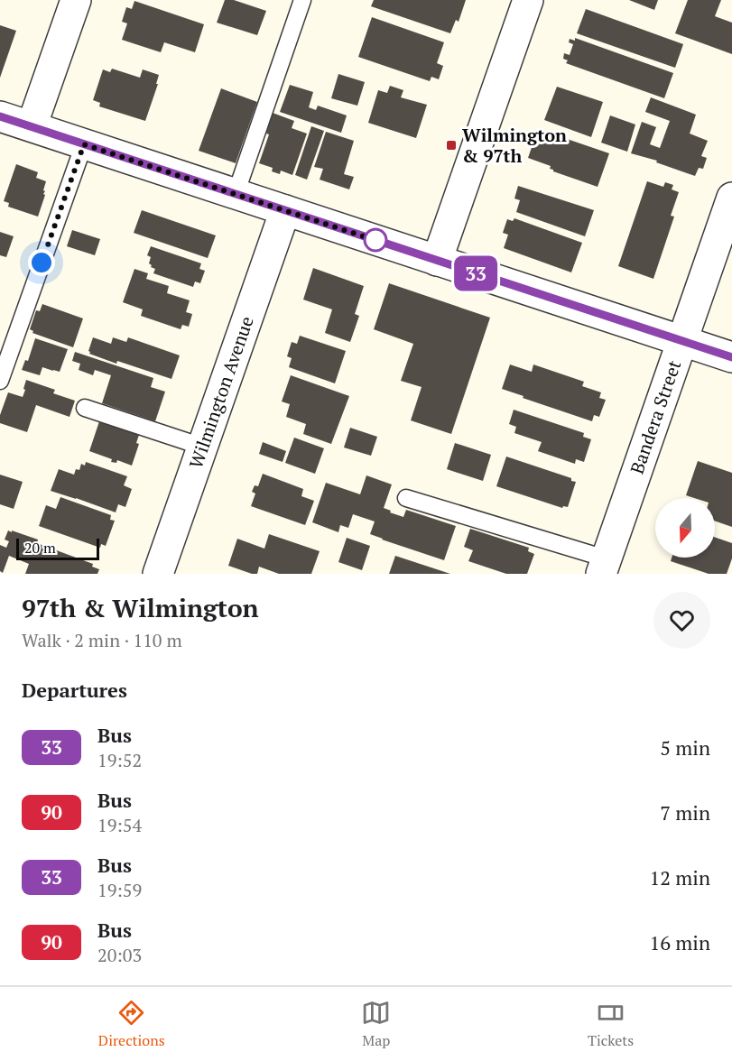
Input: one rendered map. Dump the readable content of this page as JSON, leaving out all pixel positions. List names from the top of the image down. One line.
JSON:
{"streets":{"street":["Wilmington Avenue","Bandera Street"]},"places":{"transit":["Wilmington & 97th"]},"lines":["bus line 33"],"scale_bar":"20 m","north":"bottom","page":{"on_map":"33","scale":"20 m","heading":[["97th & Wilmington","Walk · 2 min · 110 m"],"Departures"],"list":[{"mark":"33","name":"Bus","note":"19:52","value":"5 min"},{"mark":"90","name":"Bus","note":"19:54","value":"7 min"},{"mark":"33","name":"Bus","note":"19:59","value":"12 min"},{"mark":"90","name":"Bus","note":"20:03","value":"16 min"}],"tabs":["Directions","Map","Tickets"]}}
